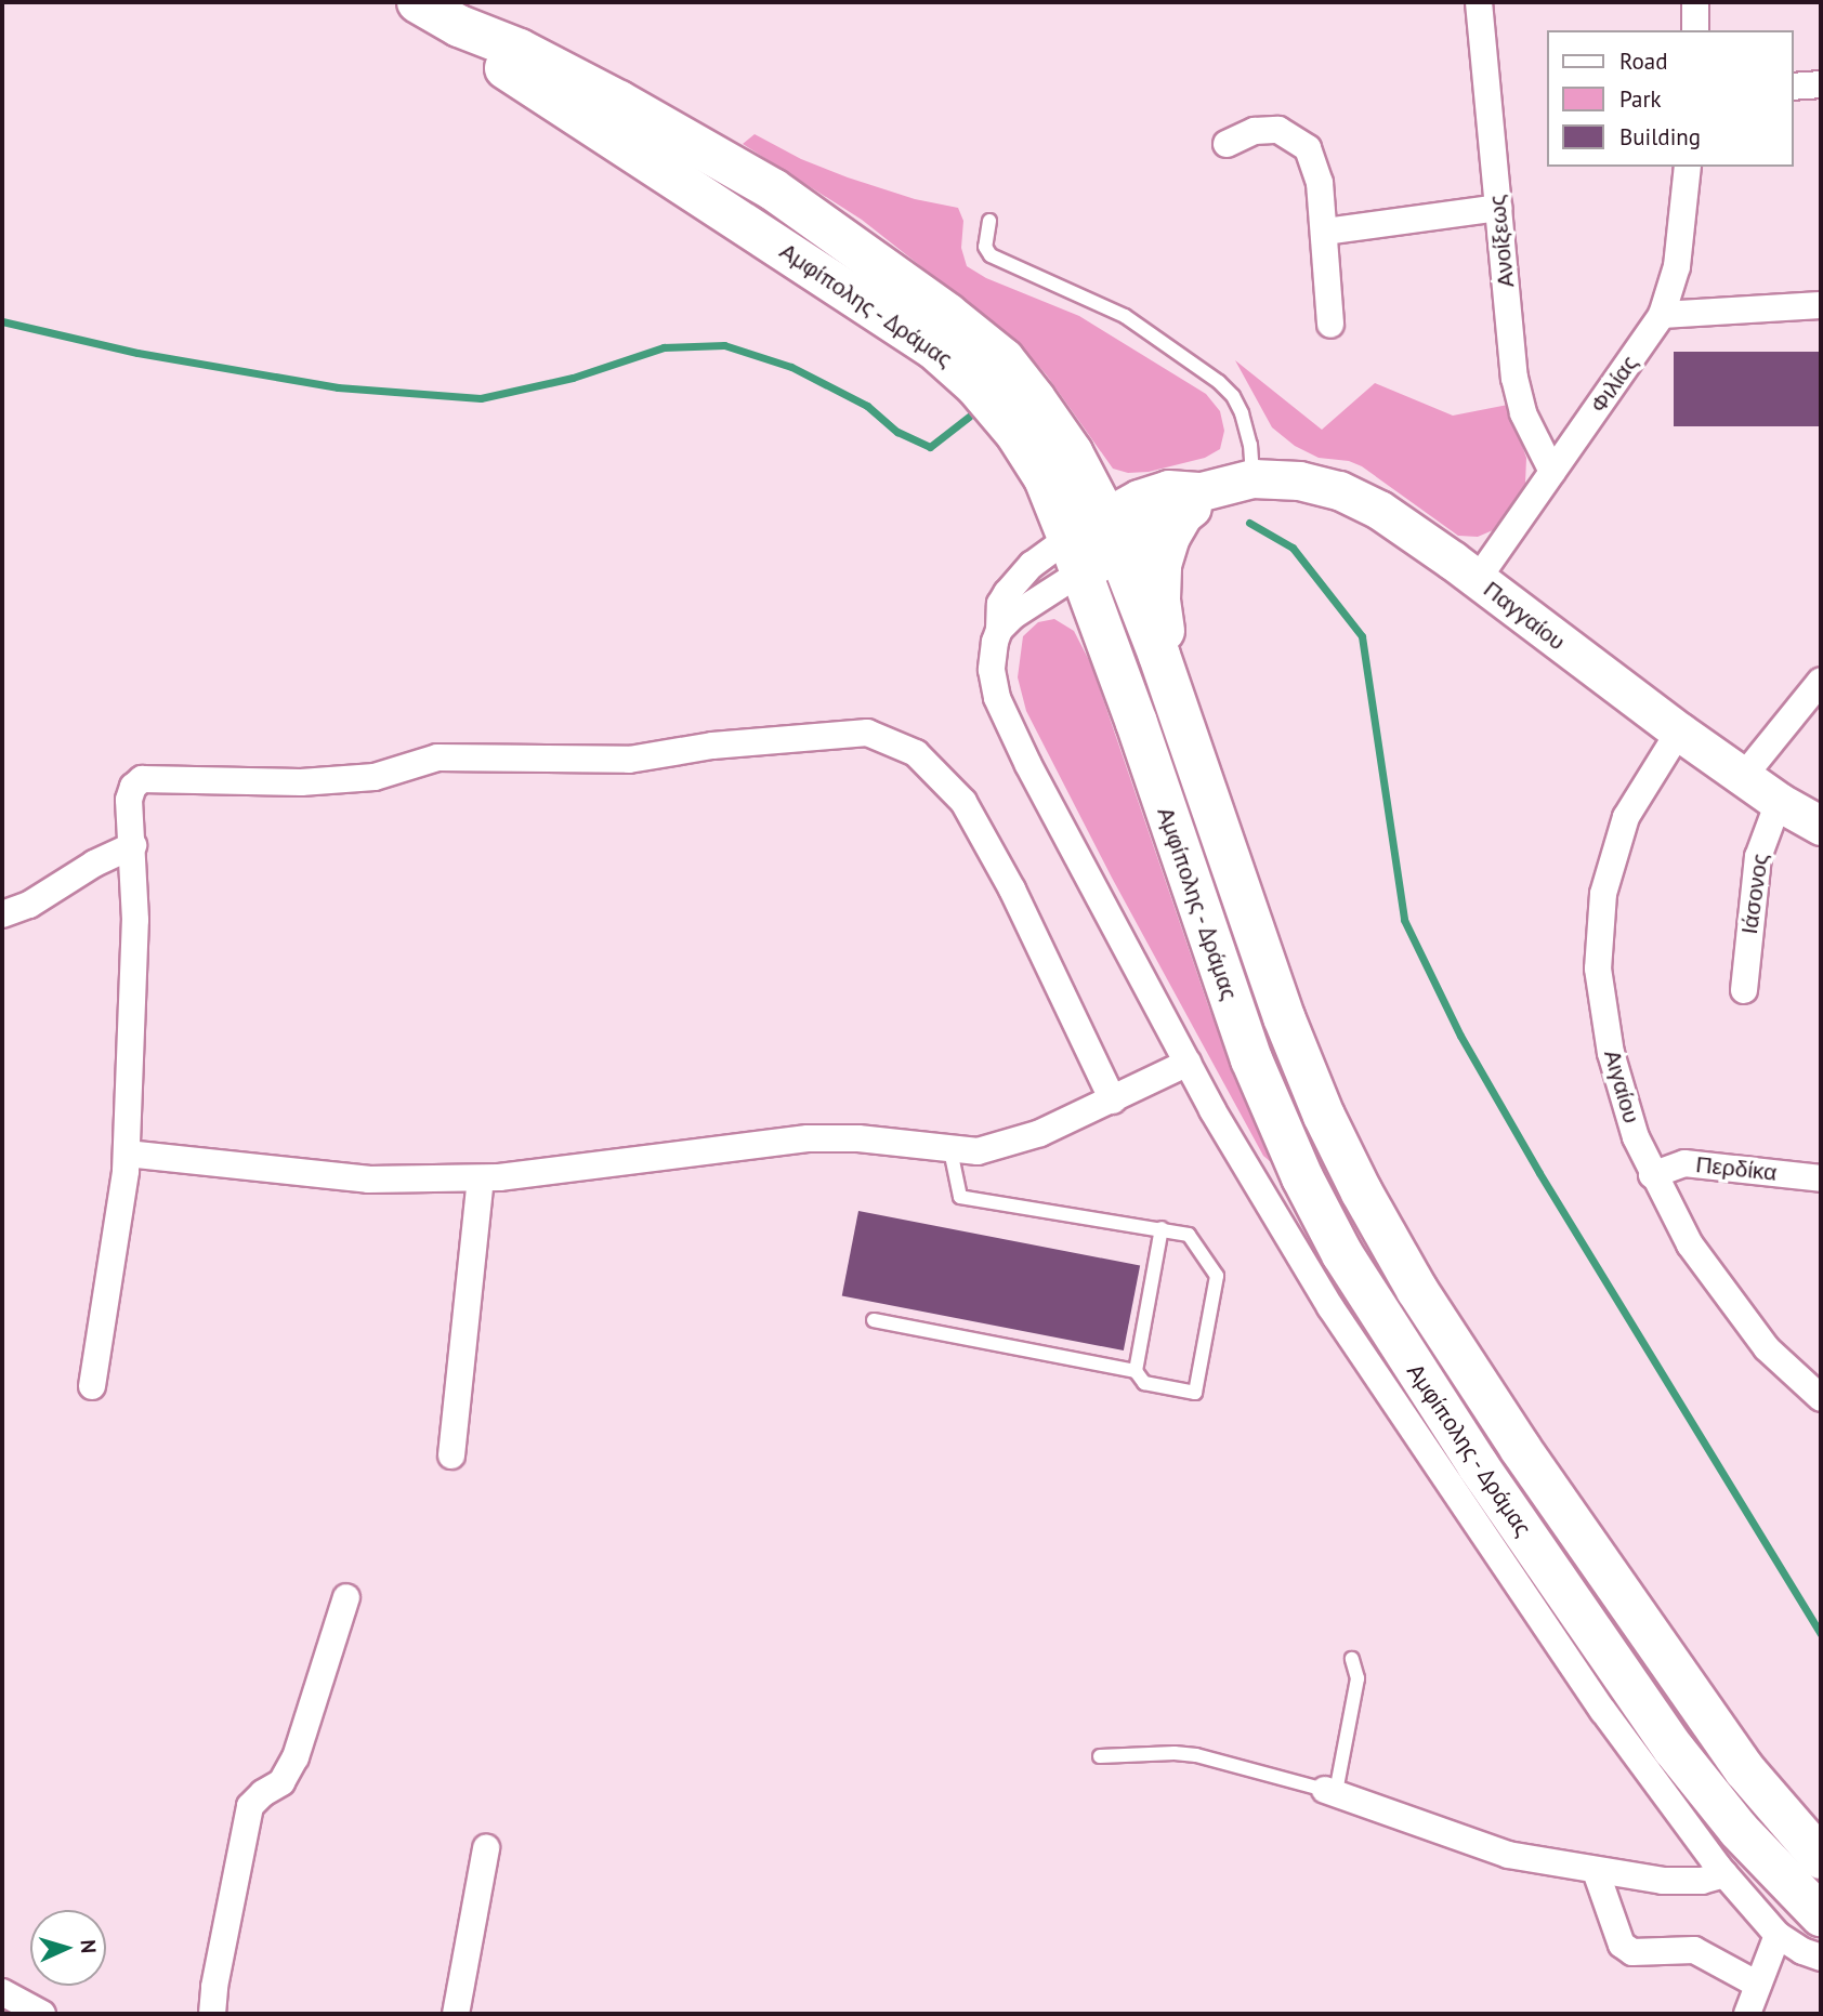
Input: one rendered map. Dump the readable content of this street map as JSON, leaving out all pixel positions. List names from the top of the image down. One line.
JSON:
{"streets":{"main road":["Αμφίπολης - Δράμας","Παγγαίου"],"street":["Ανοίξεως","Φιλίας","Ιάσονος","Αιγαίου","Περδίκα"]},"crossings":[["Ανοίξεως","Φιλίας"],["Φιλίας","Παγγαίου"],["Παγγαίου","Ιάσονος"],["Παγγαίου","Αιγαίου"],["Αιγαίου","Περδίκα"]],"legend":["Road","Park","Building"],"north":"right"}
